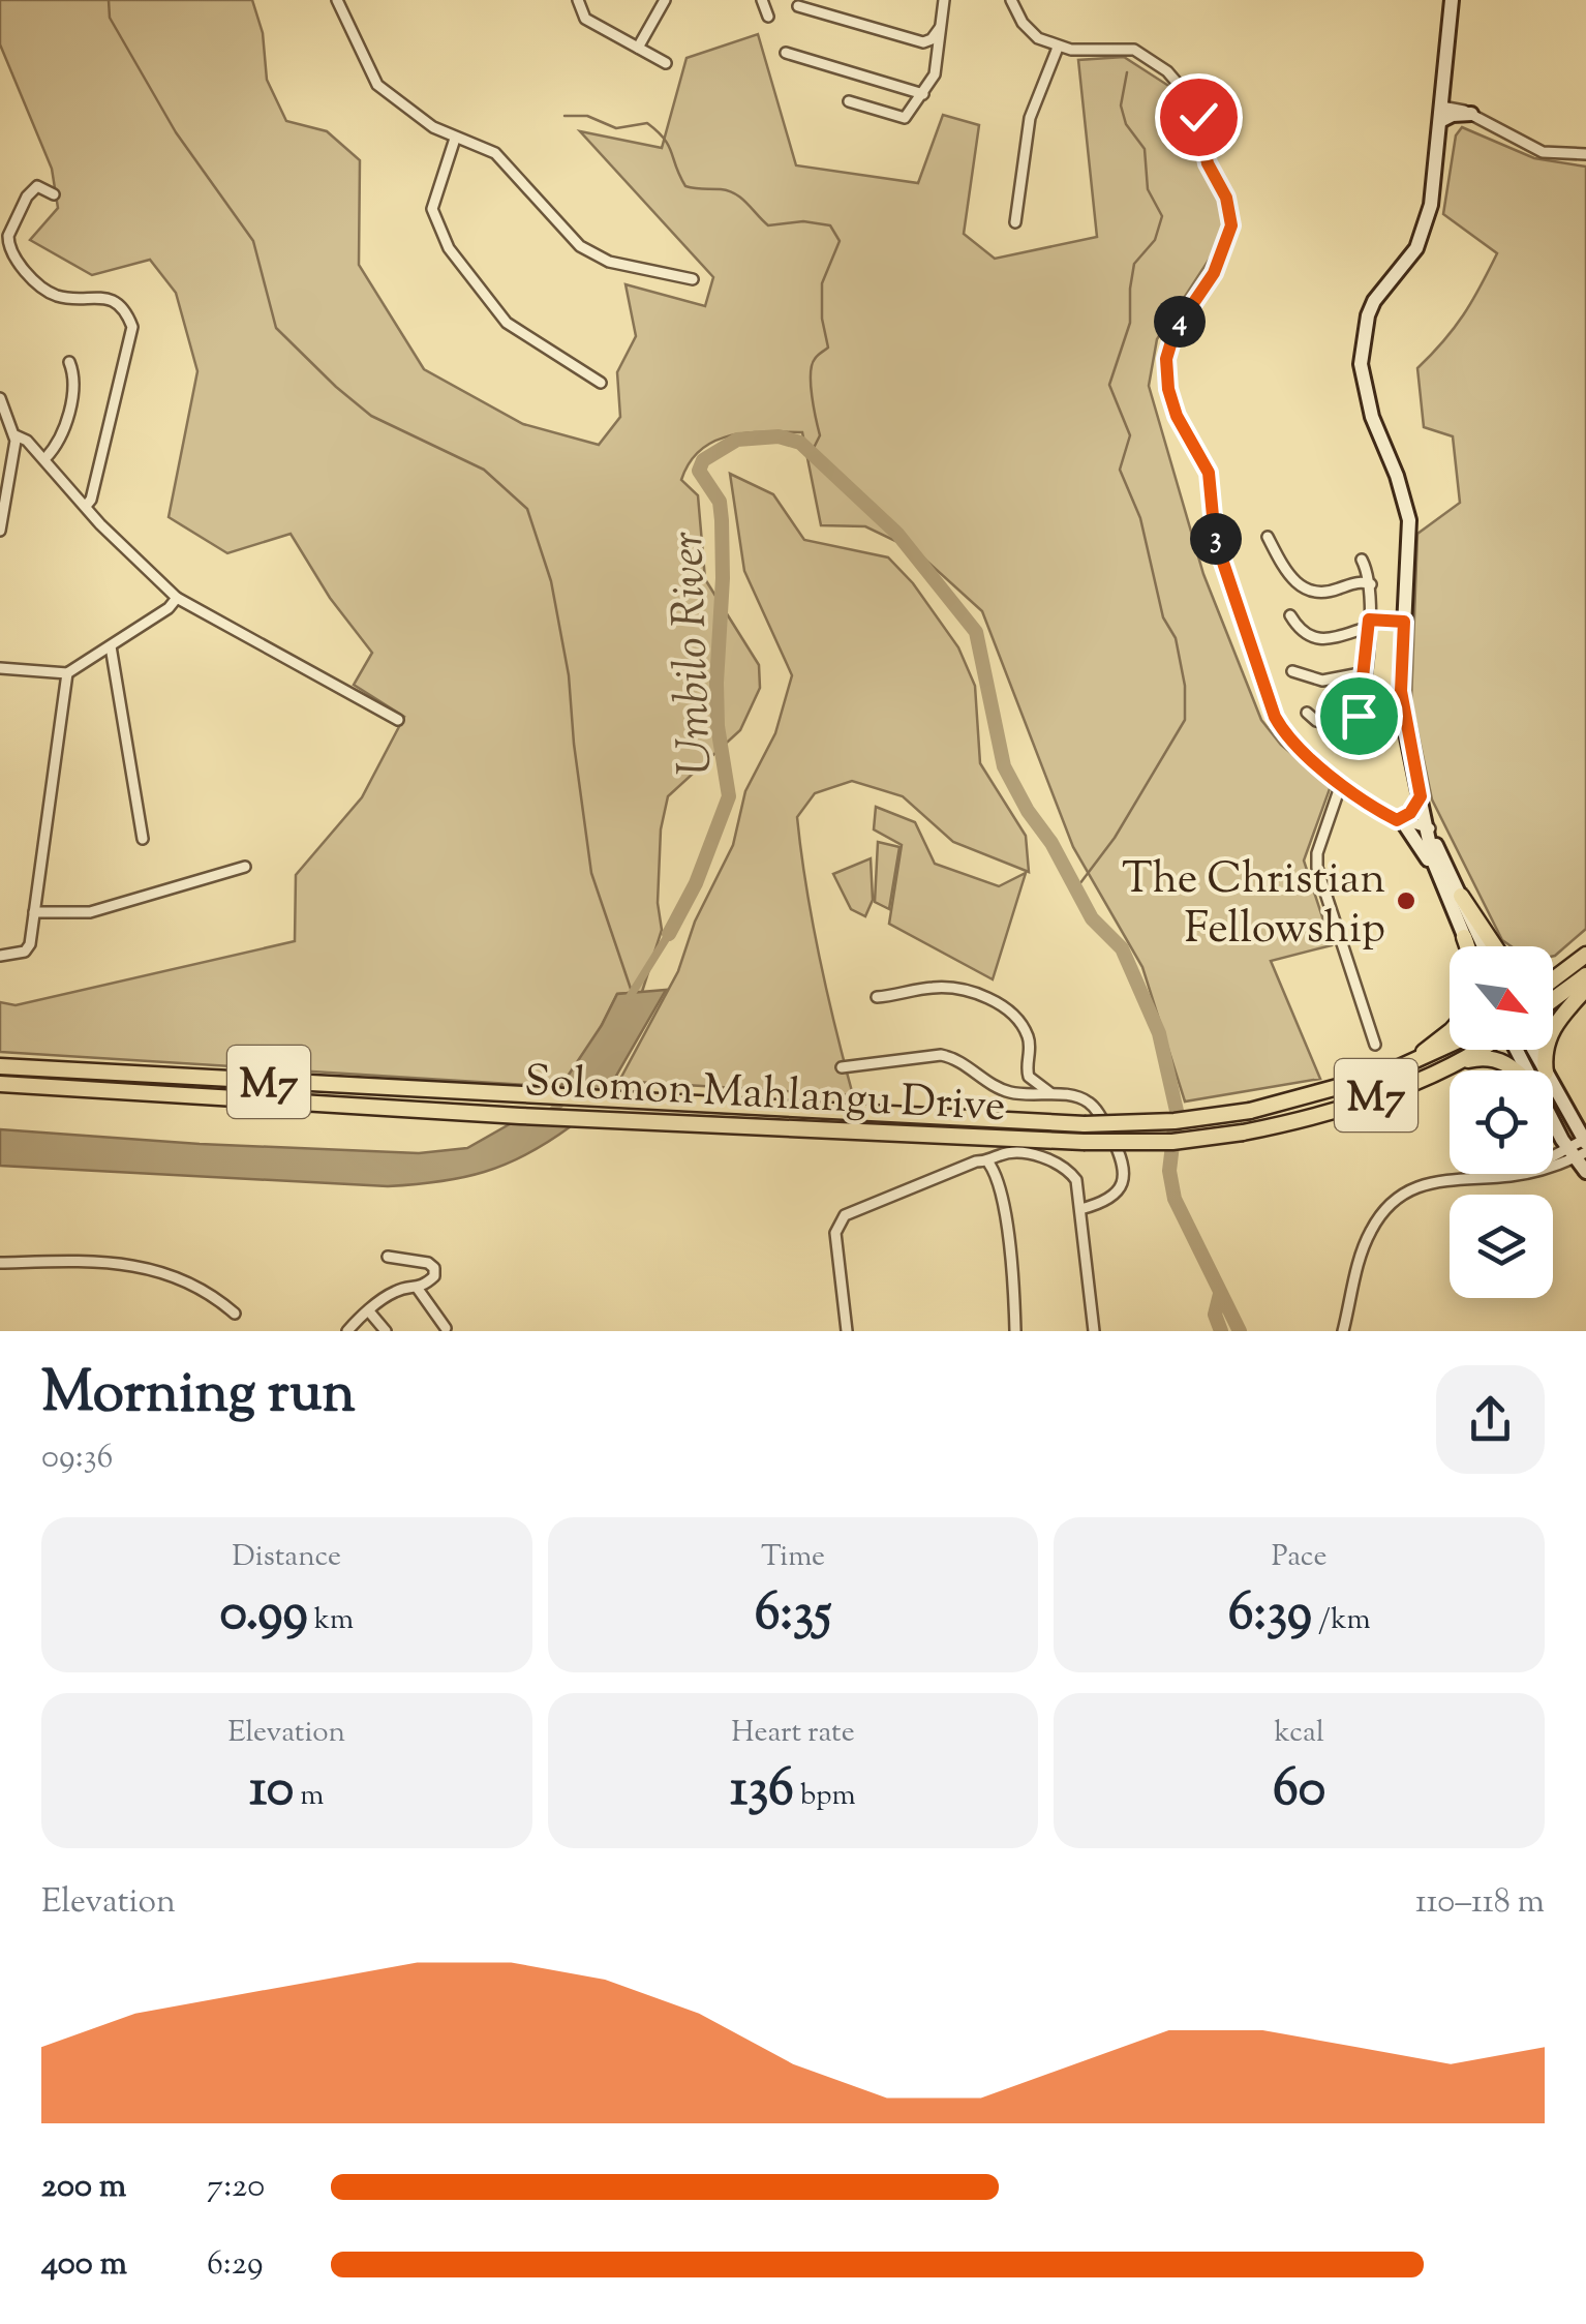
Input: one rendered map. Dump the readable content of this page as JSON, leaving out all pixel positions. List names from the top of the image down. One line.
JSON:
{"streets":{"highway":["M7","Solomon Mahlangu Drive"]},"water":["Umbilo River"],"places":["The Christian Fellowship"],"north":"bottom right","page":{"pins":["4","3"],"heading":["Morning run","09:36"],"stats":[["Distance","0.99 km"],["Time","6:35"],["Pace","6:39 /km"],["Elevation","10 m"],["Heart rate","136 bpm"],["kcal","60"]],"chart":["Elevation","110–118 m"],"list":[{"name":"200 m","note":"7:20"},{"name":"400 m","note":"6:29"}]}}
